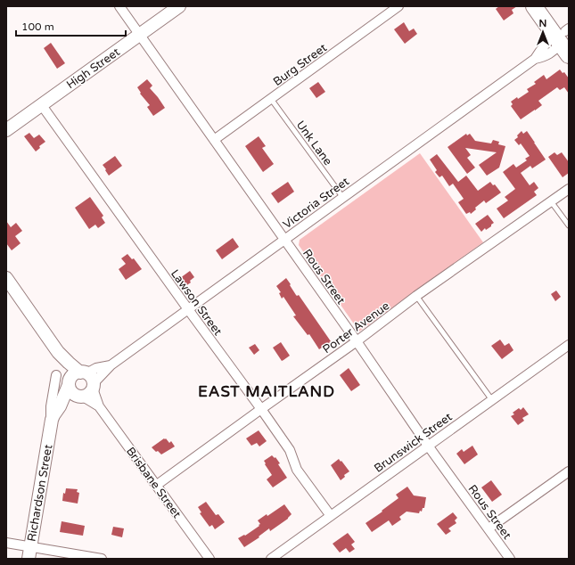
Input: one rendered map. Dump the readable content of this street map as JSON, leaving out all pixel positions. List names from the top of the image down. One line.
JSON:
{"streets":{"main road":["High Street","Brisbane Street","Richardson Street"],"street":["Burg Street","Victoria Street","Rous Street","Lawson Street","Porter Avenue","Brunswick Street"],"lane":["Unk Lane"]},"crossings":[["Burg Street","Unk Lane"],["Burg Street","Rous Street"],["High Street","Rous Street"],["High Street","Lawson Street"],["Unk Lane","Victoria Street"],["Victoria Street","Rous Street"],["Victoria Street","Lawson Street"],["Victoria Street","Brisbane Street"],["Rous Street","Porter Avenue"],["Rous Street","Brunswick Street"],["Lawson Street","Porter Avenue"],["Lawson Street","Brunswick Street"],["Porter Avenue","Brisbane Street"],["Brisbane Street","Richardson Street"]],"districts":["EAST MAITLAND"],"scale_bar":"100 m","north":"top"}
